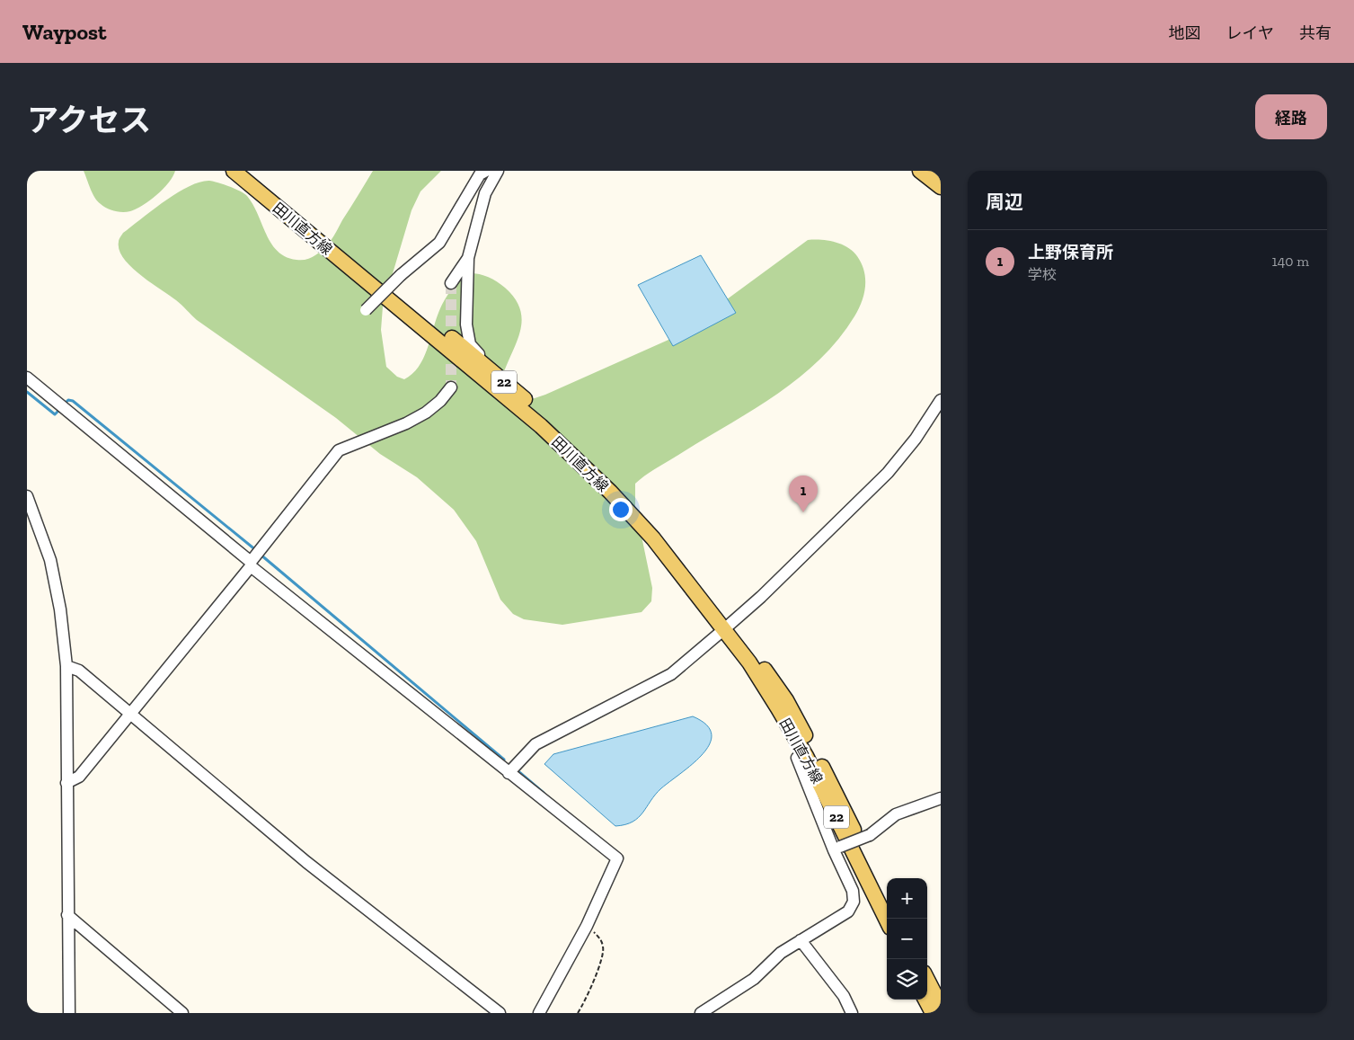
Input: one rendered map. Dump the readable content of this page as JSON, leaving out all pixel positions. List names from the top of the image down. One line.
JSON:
{"streets":{"main road":["田川直方線","22"]},"page":{"header":"Waypost","nav":["地図","レイヤ","共有"],"title":"アクセス","buttons":"経路","heading":"周辺","list":[{"mark":"1","name":"上野保育所","note":"学校","value":"140 m"}],"pins":"1","map_buttons":["+","−"]}}
